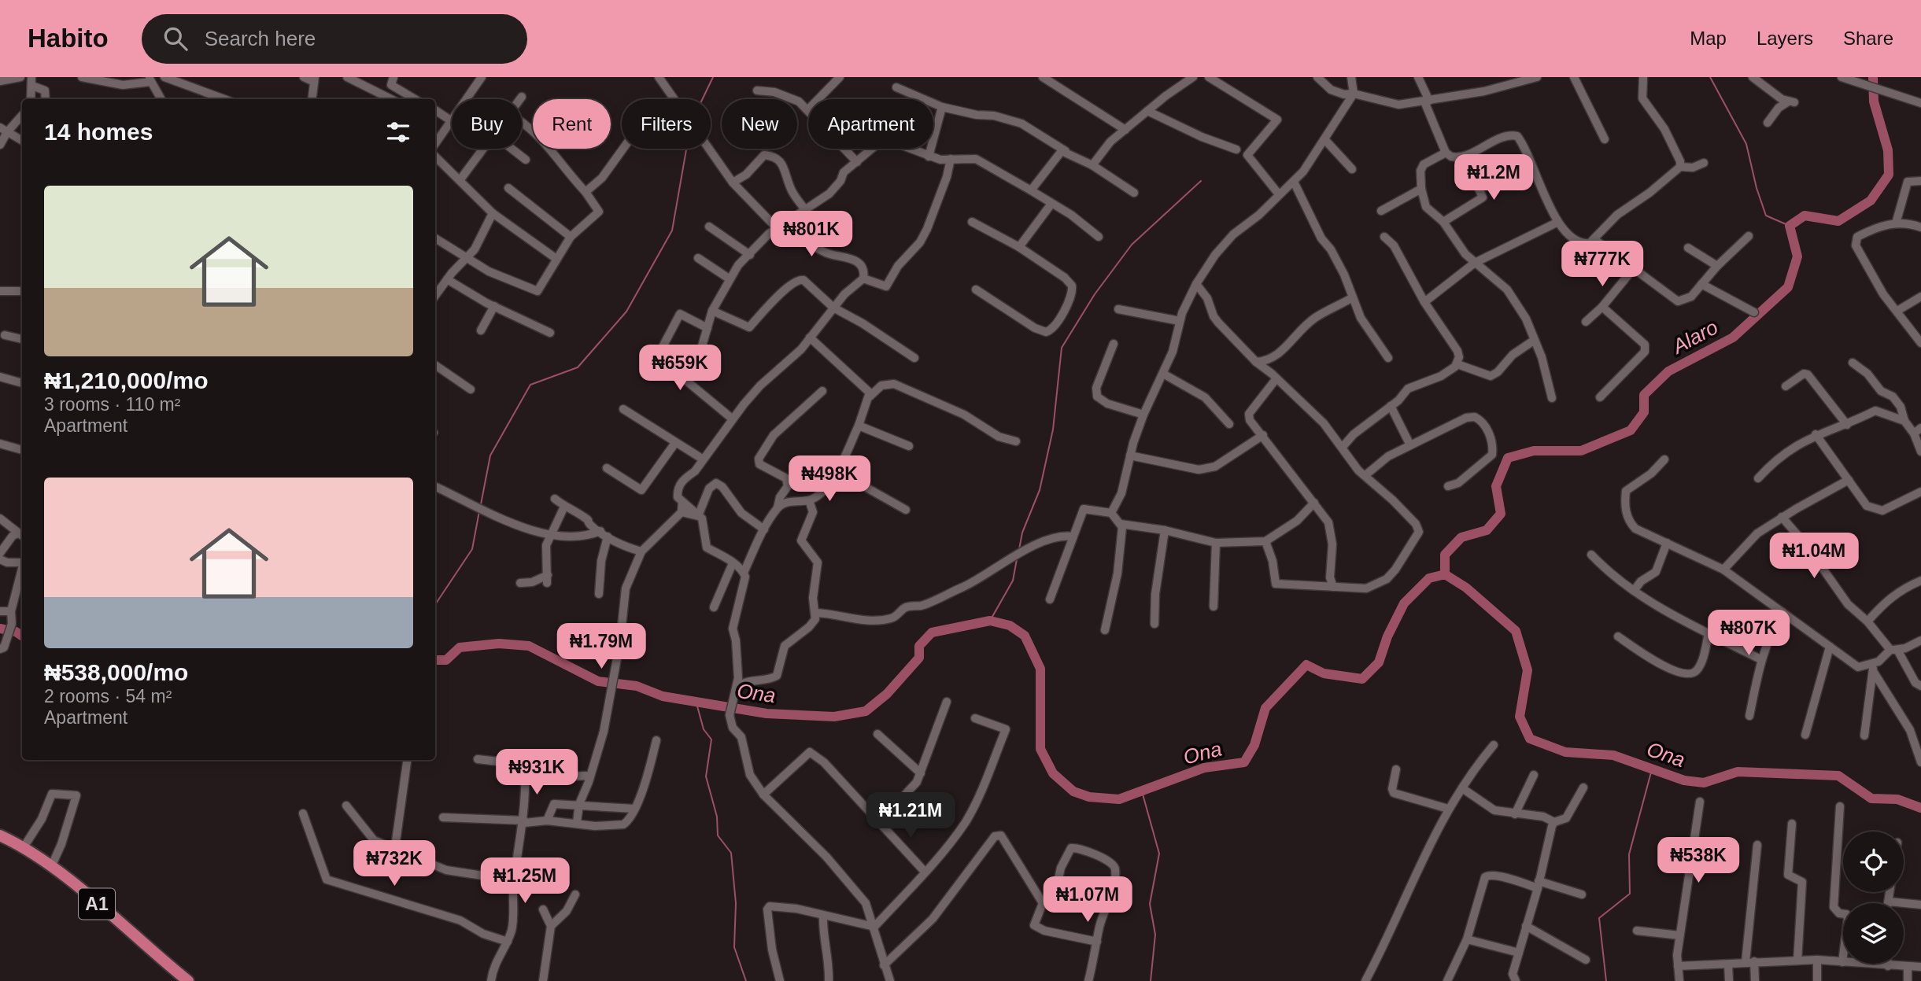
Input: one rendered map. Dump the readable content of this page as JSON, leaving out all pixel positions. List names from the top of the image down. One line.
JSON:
{"streets":{"highway":["A1"]},"water":["Alaro","Ona"],"page":{"header":"Habito","search":"Search here","nav":["Map","Layers","Share"],"chip":["Buy","Rent","Filters","New","Apartment"],"heading":"14 homes","price":["₦1.2M","₦801K","₦777K","₦659K","₦498K","₦1.04M","₦807K","₦1.79M","₦931K","₦1.21M","₦538K","₦732K","₦1.25M","₦1.07M"],"list":[{"name":"₦1,210,000/mo","note":"3 rooms · 110 m² · Apartment"},{"name":"₦538,000/mo","note":"2 rooms · 54 m² · Apartment"}]}}
